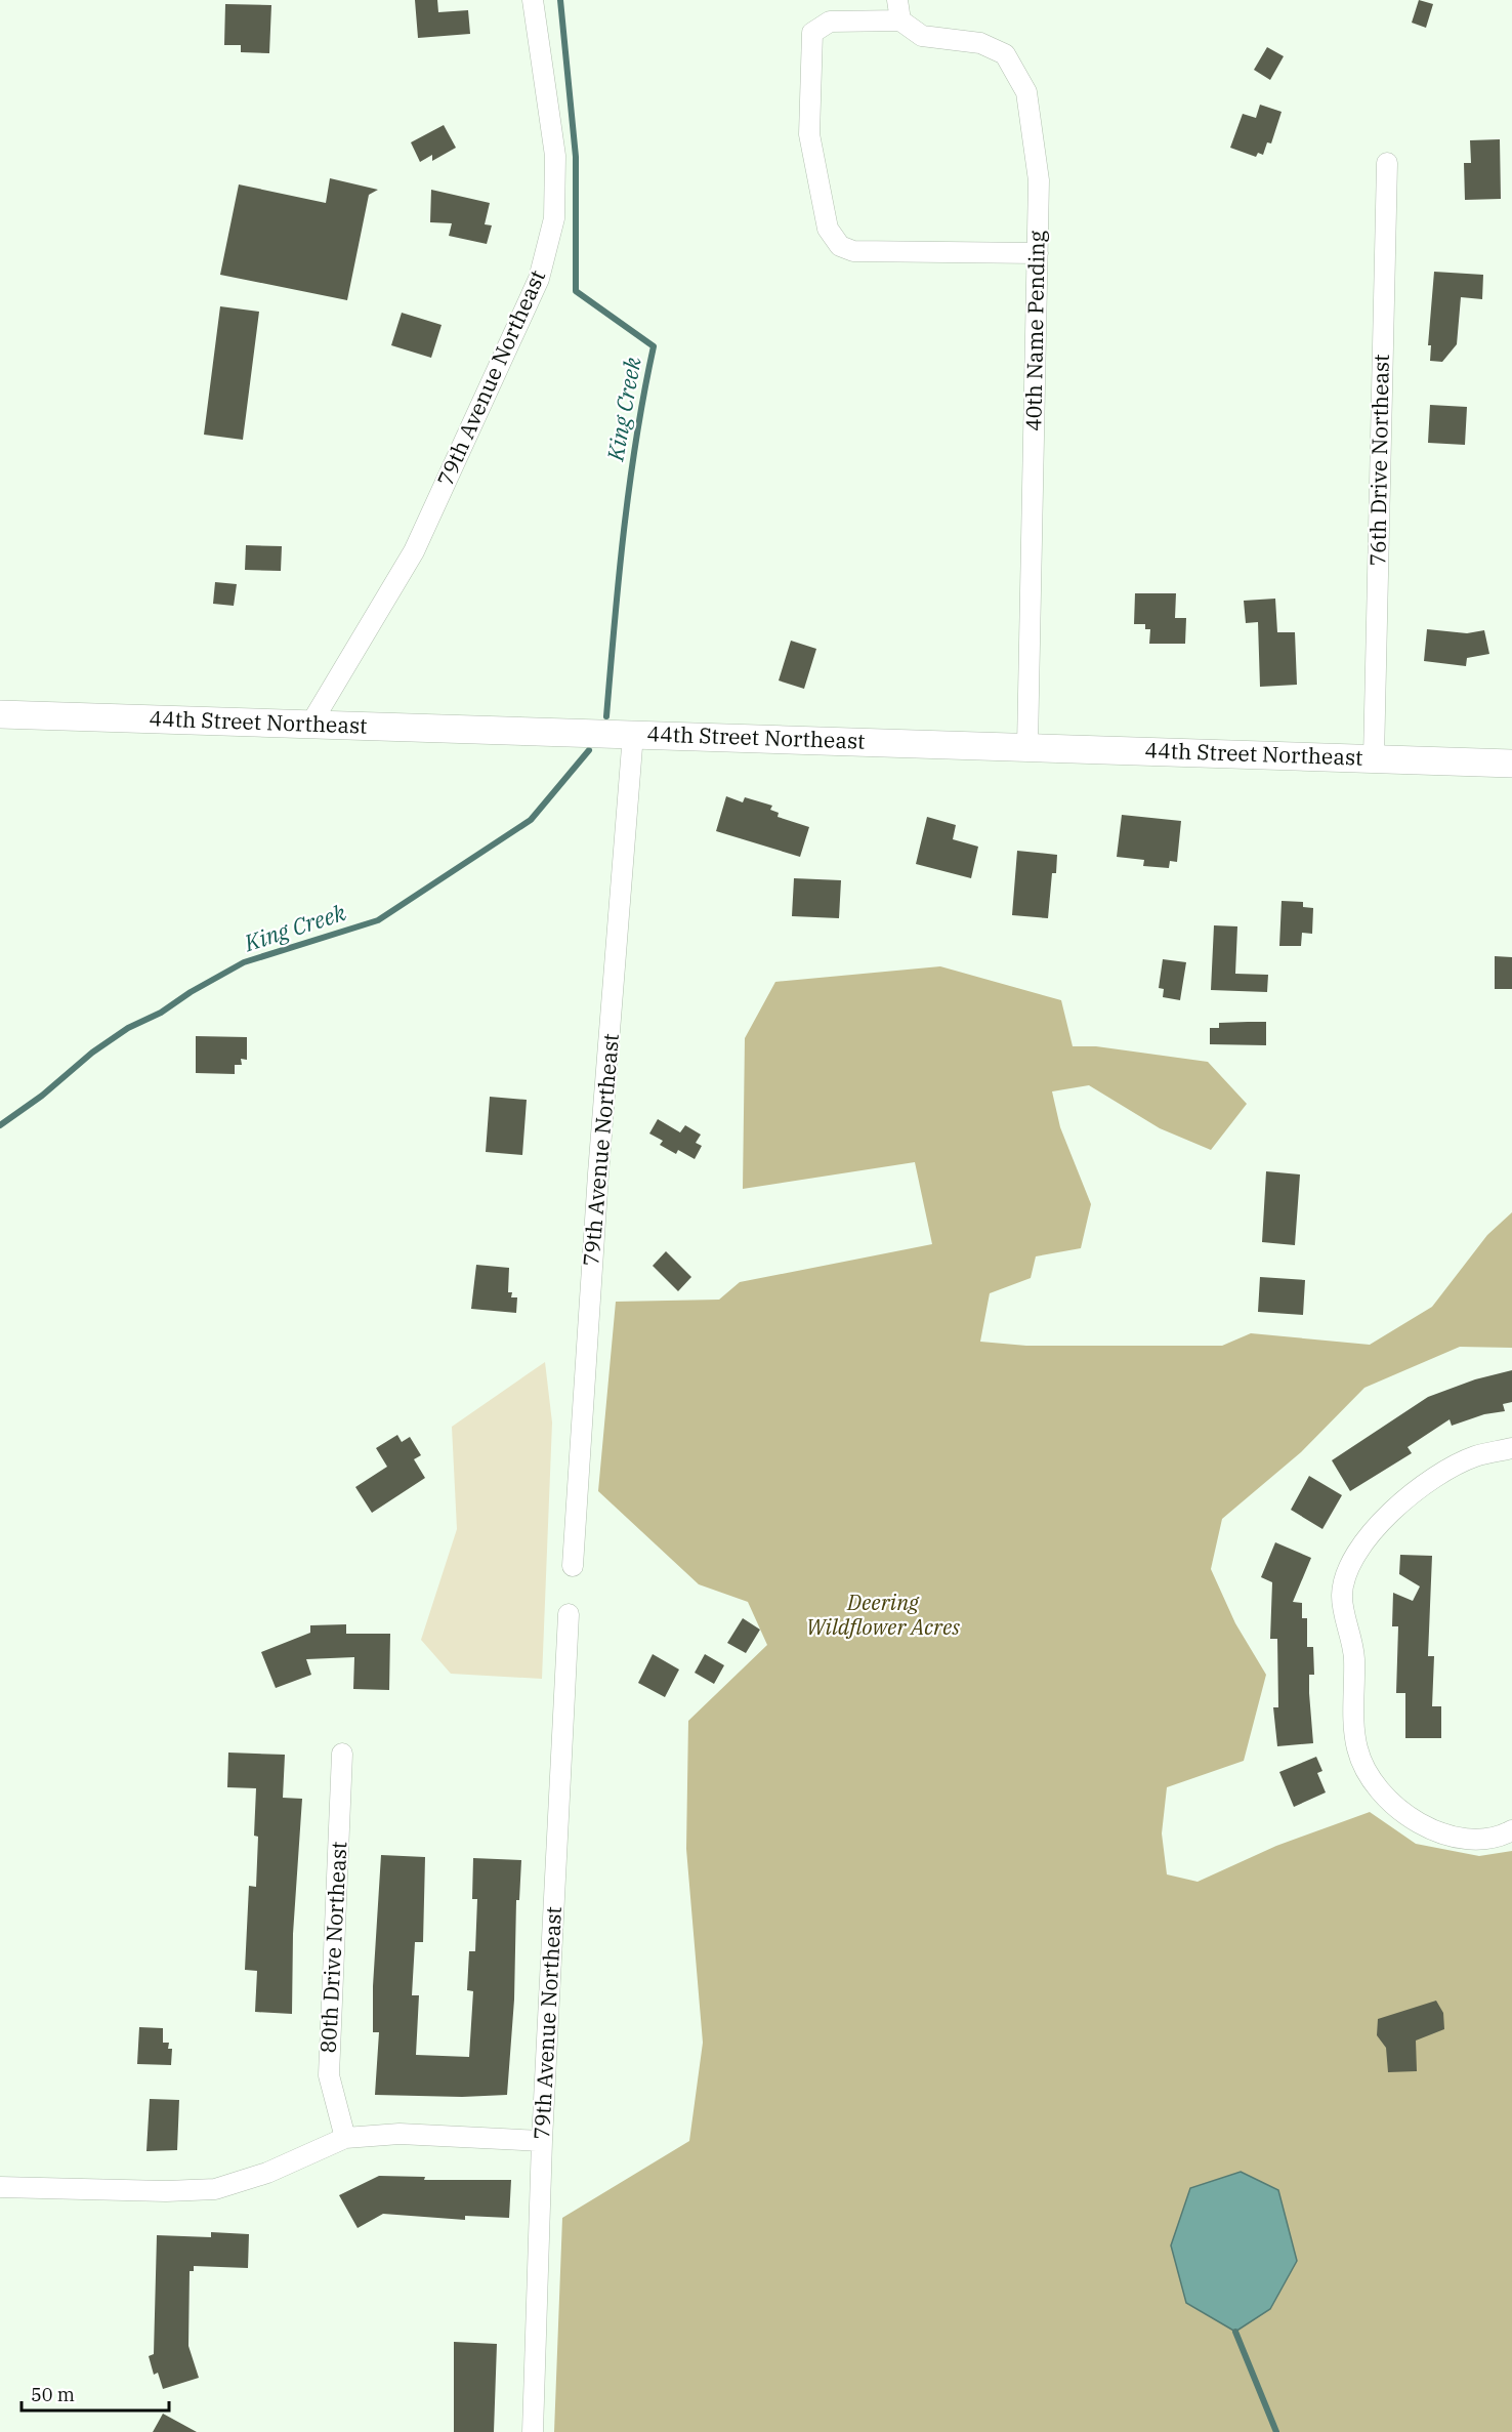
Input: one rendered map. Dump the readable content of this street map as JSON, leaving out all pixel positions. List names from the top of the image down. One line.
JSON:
{"streets":{"street":["40th Name Pending","79th Avenue Northeast","76th Drive Northeast","44th Street Northeast","80th Drive Northeast"]},"crossings":[["40th Name Pending","44th Street Northeast"],["79th Avenue Northeast","44th Street Northeast"],["76th Drive Northeast","44th Street Northeast"]],"water":["King Creek"],"parks":["Deering Wildflower Acres"],"scale_bar":"50 m"}
